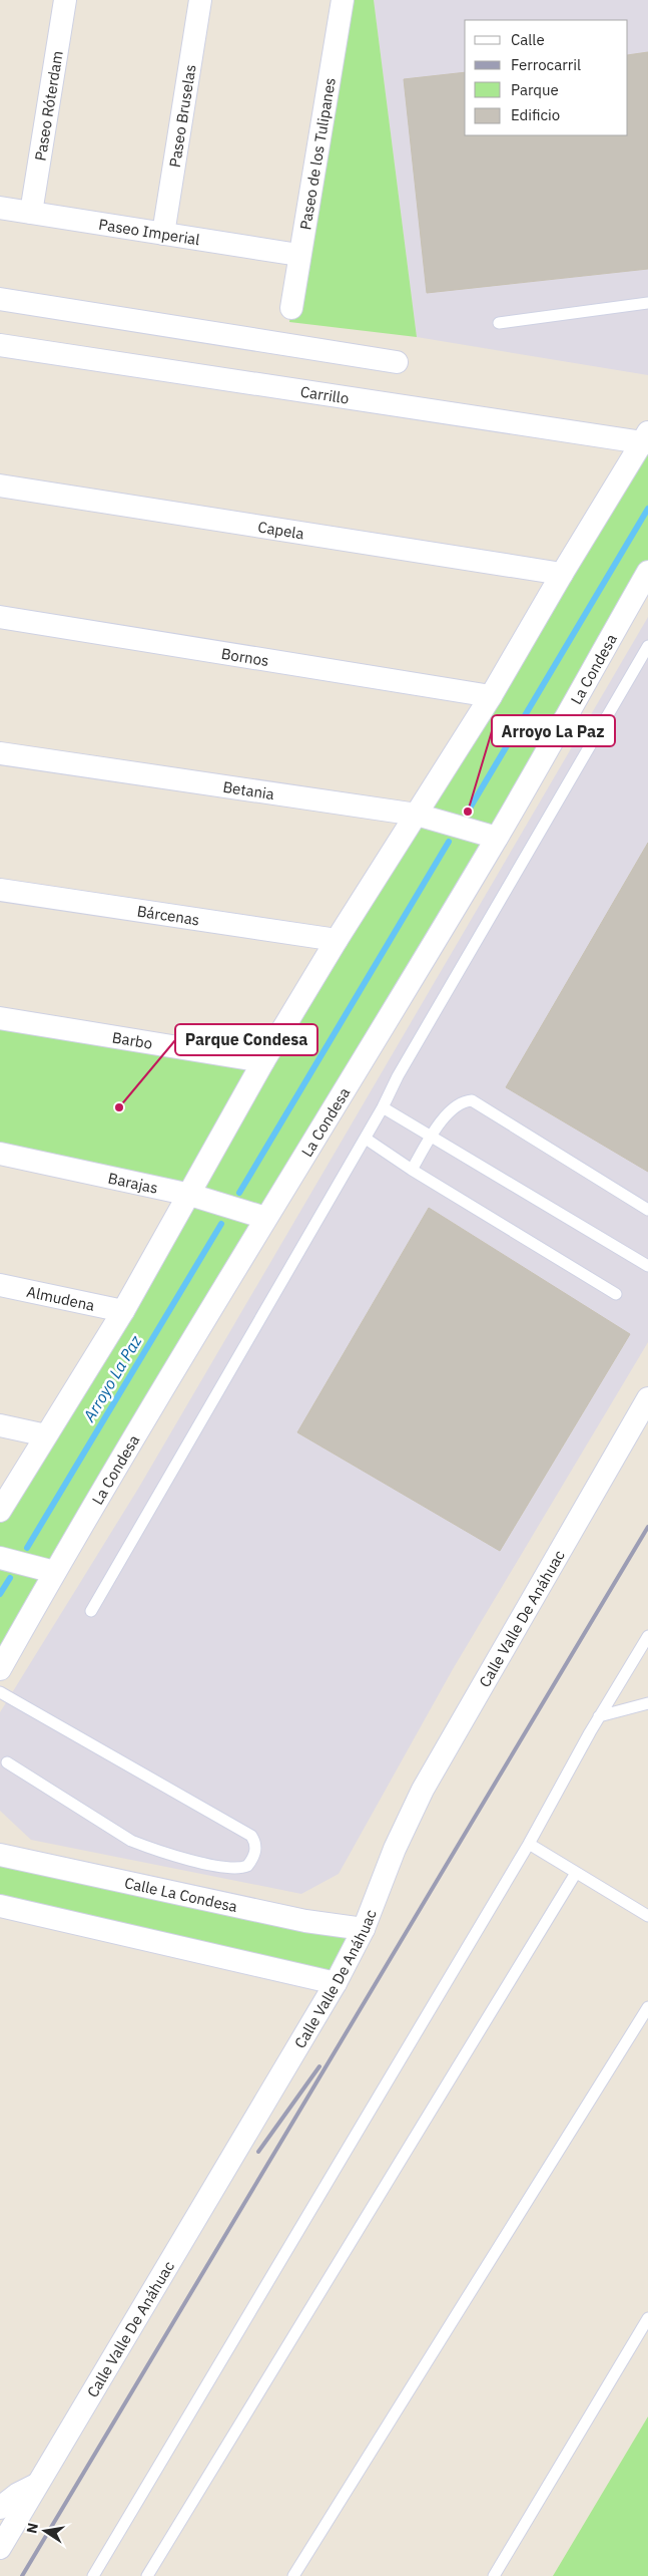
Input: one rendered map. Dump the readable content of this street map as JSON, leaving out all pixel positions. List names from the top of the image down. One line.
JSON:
{"streets":{"street":["Paseo Róterdam","Paseo Bruselas","Paseo de los Tulipanes","Paseo Imperial","Carrillo","Capela","Bornos","La Condesa","Betania","Bárcenas","Barbo","Barajas","Almudena","Calle Valle De Anáhuac","Calle La Condesa"]},"crossings":[["Paseo Róterdam","Paseo Imperial"],["Paseo Bruselas","Paseo Imperial"],["Paseo de los Tulipanes","Paseo Imperial"],["La Condesa","Betania"],["La Condesa","Barajas"],["Calle Valle De Anáhuac","Calle La Condesa"]],"water":["Arroyo La Paz"],"places":["Arroyo La Paz","Parque Condesa"],"legend":["Calle","Ferrocarril","Parque","Edificio"],"north":"left"}
